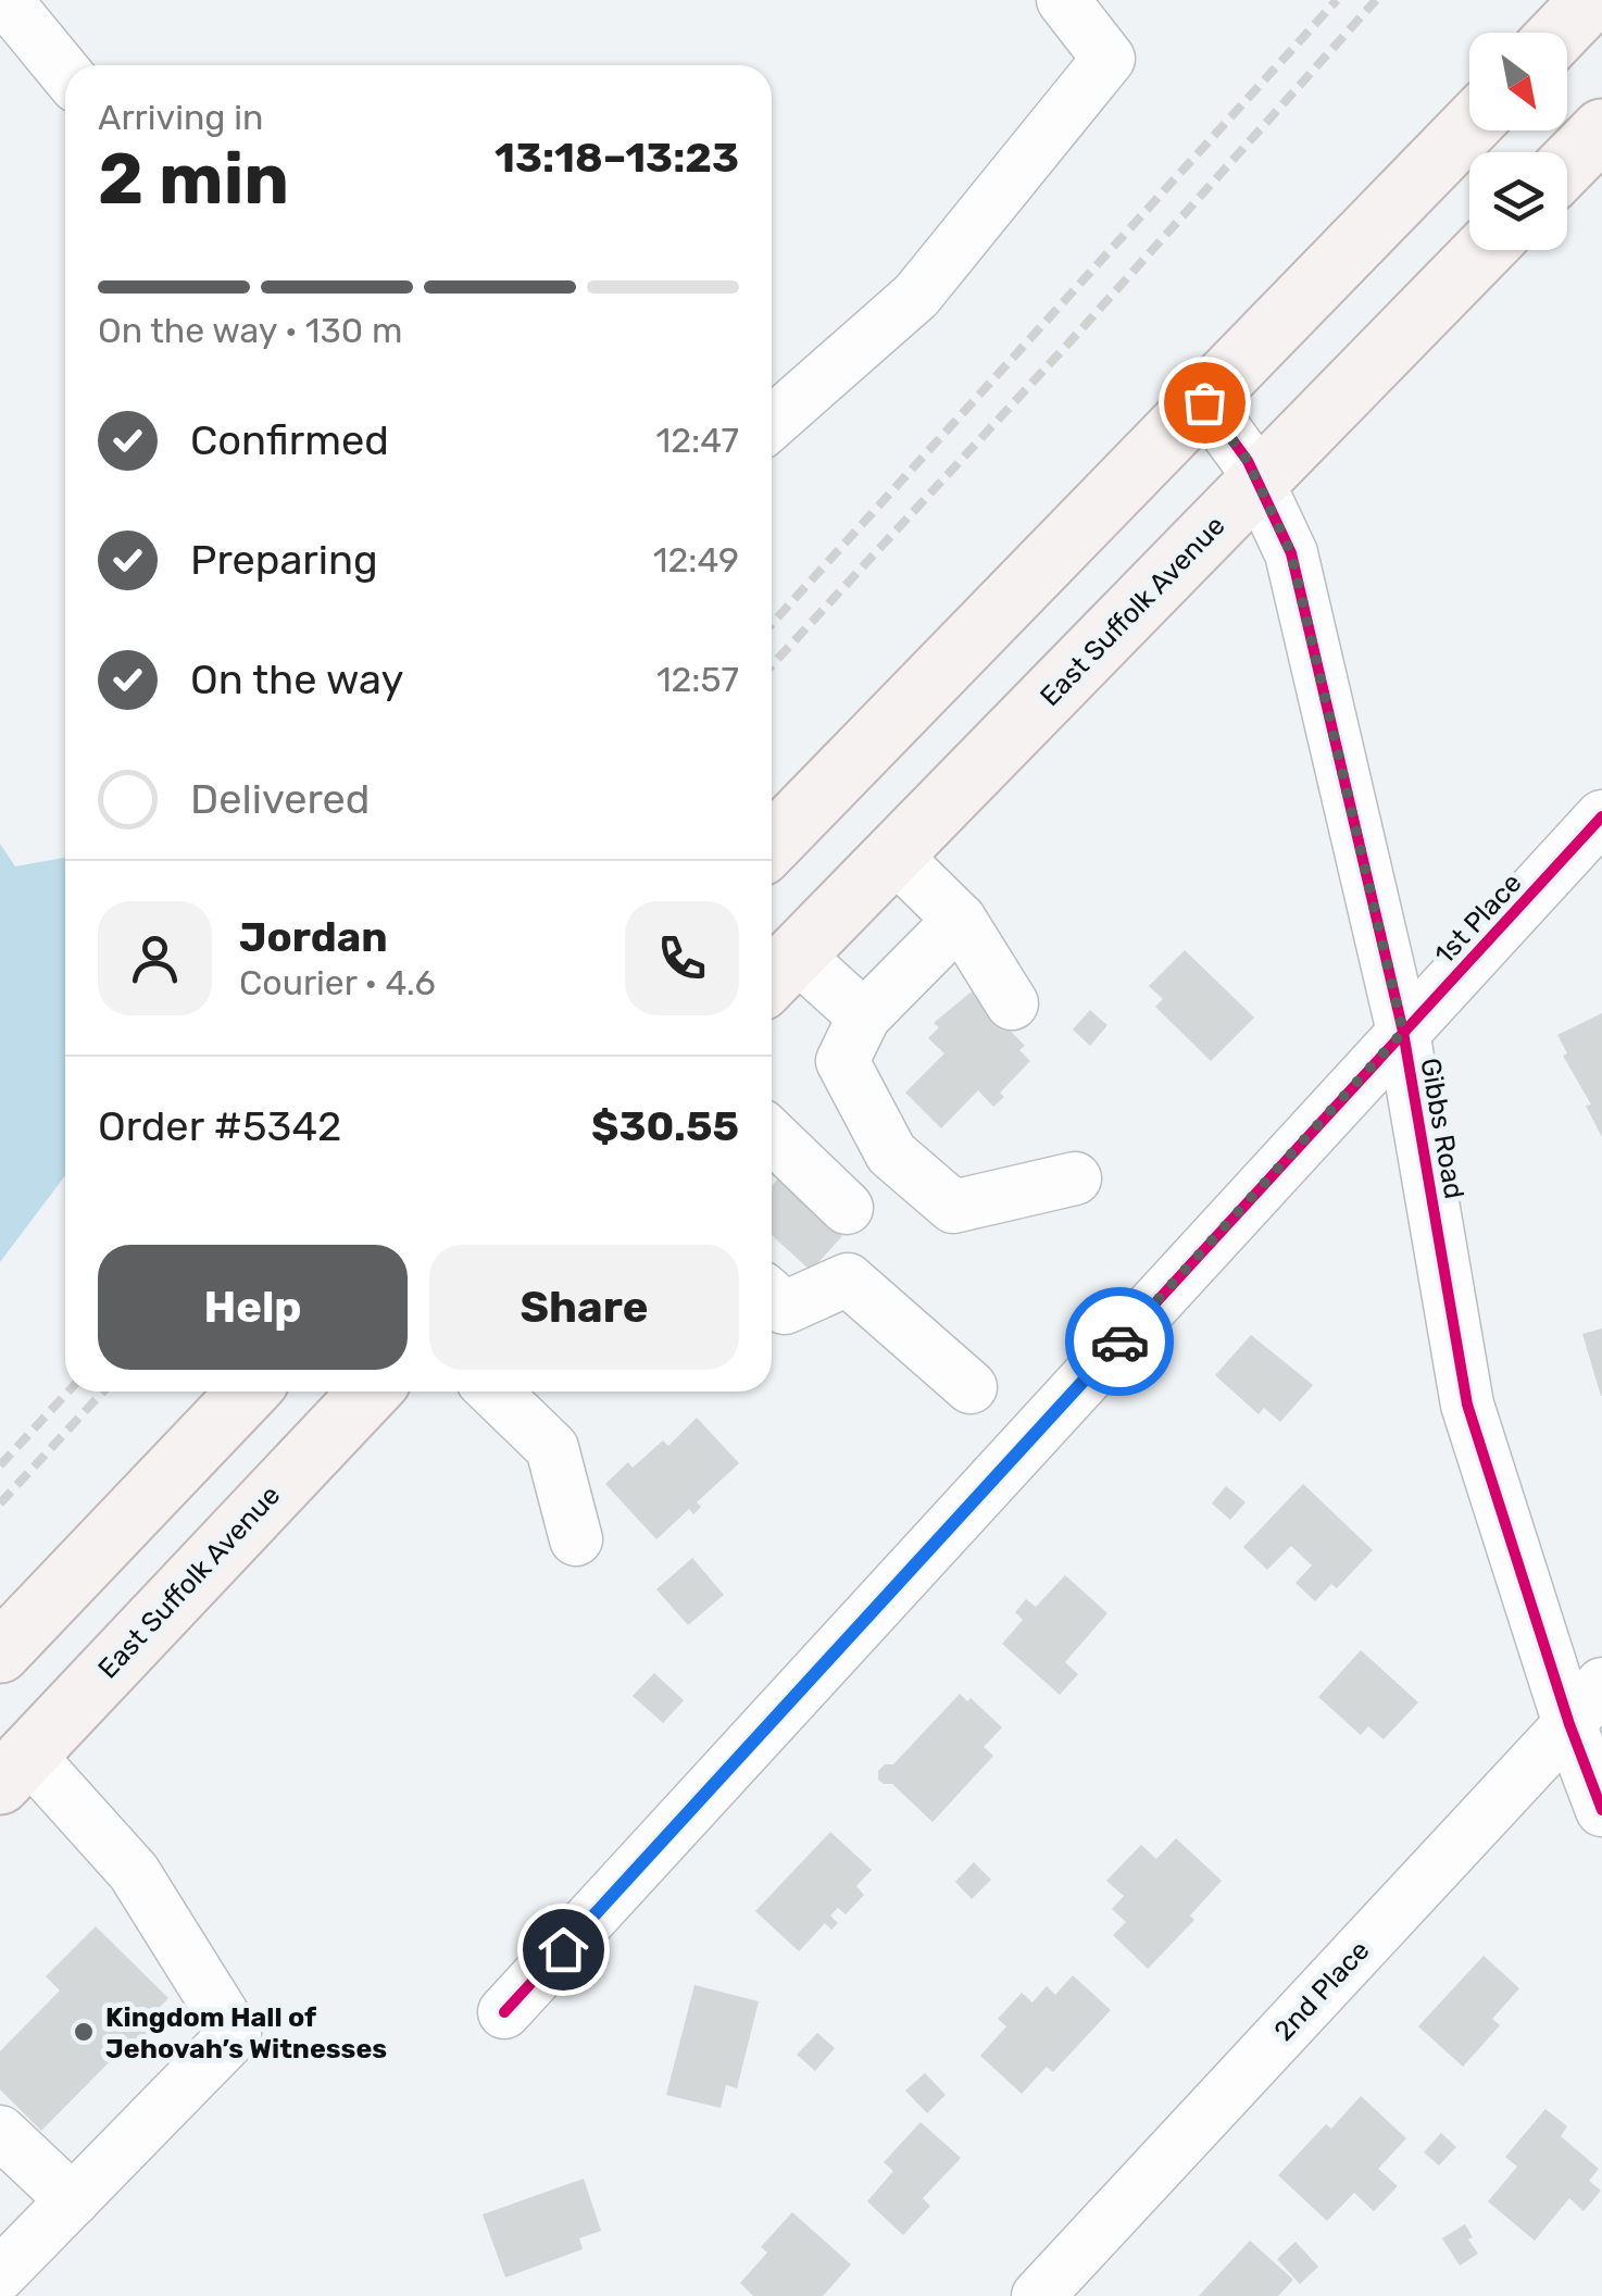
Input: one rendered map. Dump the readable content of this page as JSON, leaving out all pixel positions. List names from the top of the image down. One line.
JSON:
{"streets":{"main road":["East Suffolk Avenue"],"street":["1st Place","Gibbs Road","2nd Place"]},"crossings":[["East Suffolk Avenue","Gibbs Road"],["1st Place","Gibbs Road"],["Gibbs Road","2nd Place"]],"places":["Kingdom Hall of Jehovah’s Witnesses"],"north":"bottom right","page":{"heading":["2 min","Arriving in","13:18–13:23"],"panel":["Jordan","Courier · 4.6","Order #5342","$30.55"],"bar":"On the way · 130 m","list":[["Confirmed","12:47"],["Preparing","12:49"],["On the way","12:57"],"Delivered"],"buttons":["Help","Share"]}}
